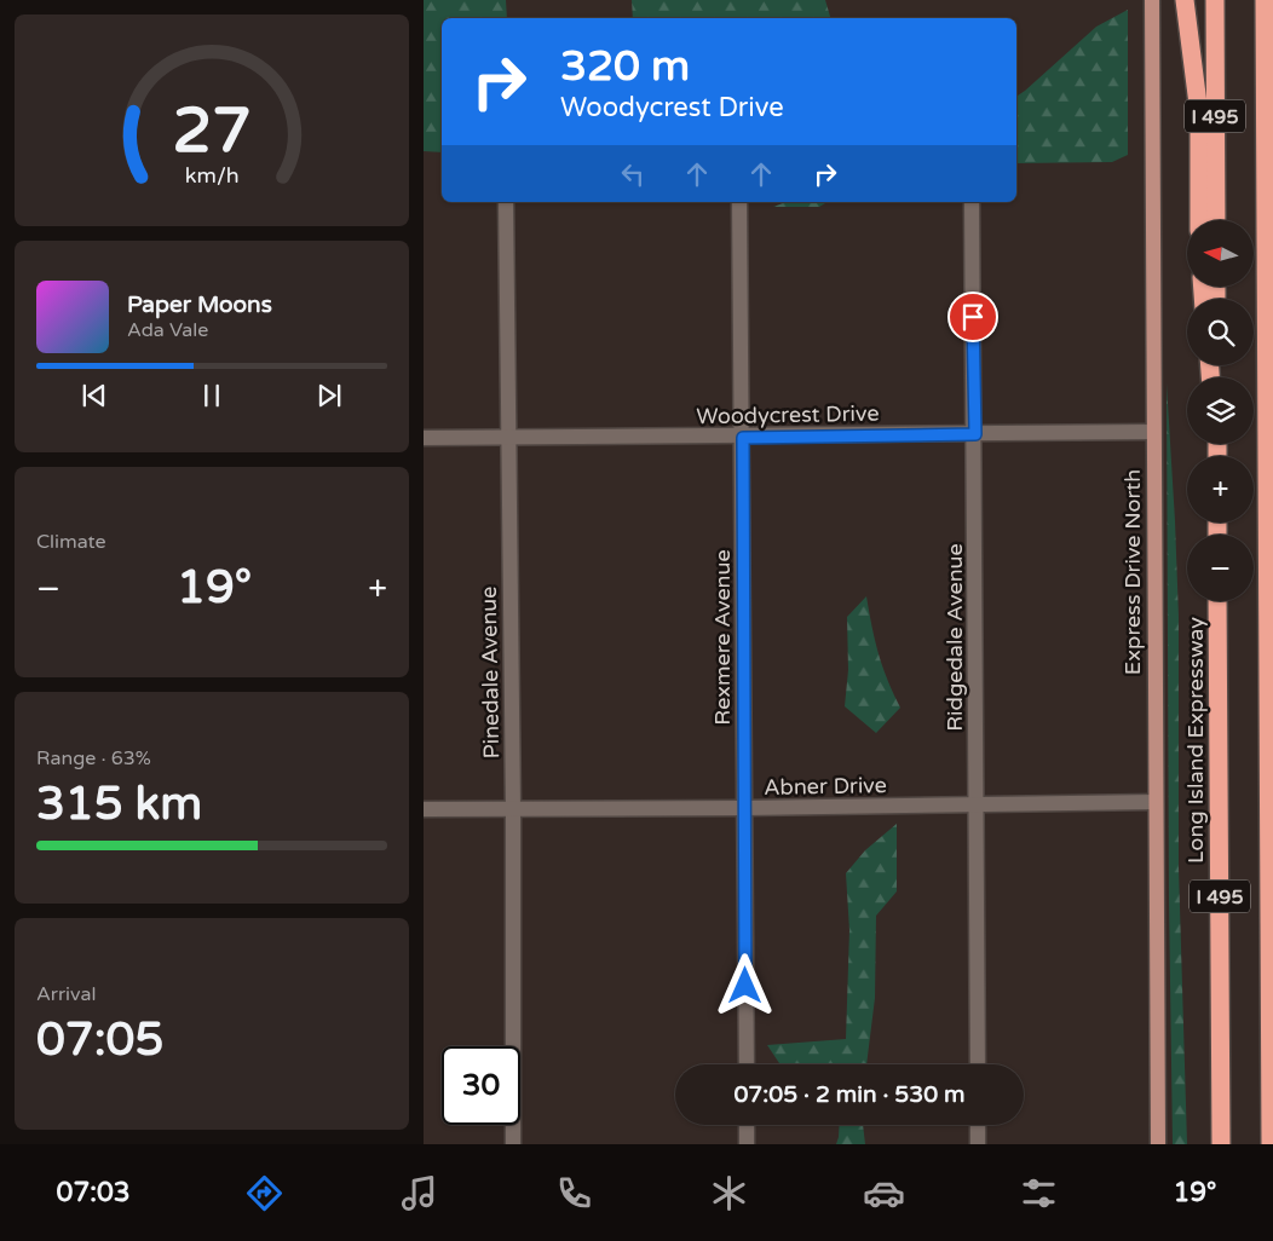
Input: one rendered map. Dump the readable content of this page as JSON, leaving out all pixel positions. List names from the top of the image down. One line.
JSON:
{"streets":{"highway":["I 495","Long Island Expressway"],"main road":["Express Drive North"],"street":["Woodycrest Drive","Rexmere Avenue","Ridgedale Avenue","Pinedale Avenue","Abner Drive"]},"crossings":[["Woodycrest Drive","Express Drive North"],["Woodycrest Drive","Rexmere Avenue"],["Woodycrest Drive","Ridgedale Avenue"],["Woodycrest Drive","Pinedale Avenue"],["Express Drive North","Abner Drive"],["Rexmere Avenue","Abner Drive"],["Ridgedale Avenue","Abner Drive"],["Pinedale Avenue","Abner Drive"]],"north":"left","page":{"turn":["320 m","Woodycrest Drive"],"map_buttons":["+","−"],"song":["Paper Moons","Ada Vale"],"tile":["Climate",["Range · 63%","315 km"],["Arrival","07:05"]],"heat":["−","19°","+"],"limit":"30","trip":"07:05 · 2 min · 530 m","tabs":["07:03","19°"],"gauge":["27","km/h"]}}
